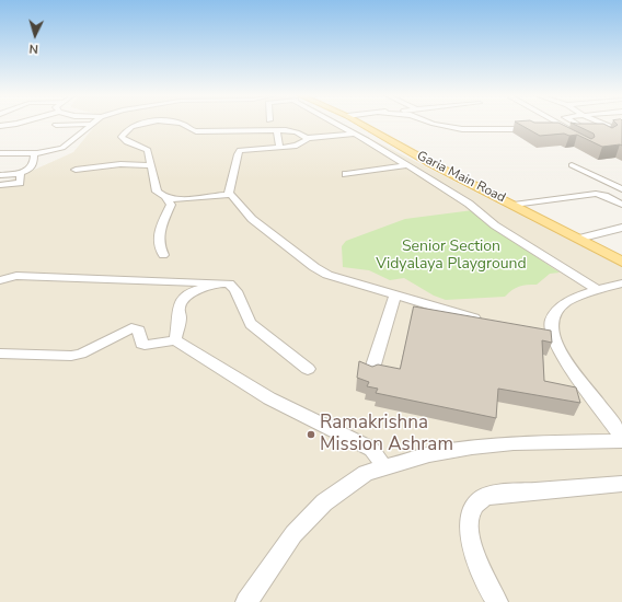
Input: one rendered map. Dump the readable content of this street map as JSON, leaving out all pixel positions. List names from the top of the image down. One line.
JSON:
{"streets":{"main road":["Garia Main Road"]},"parks":["Senior Section Vidyalaya Playground"],"places":["Ramakrishna Mission Ashram"],"north":"bottom"}
